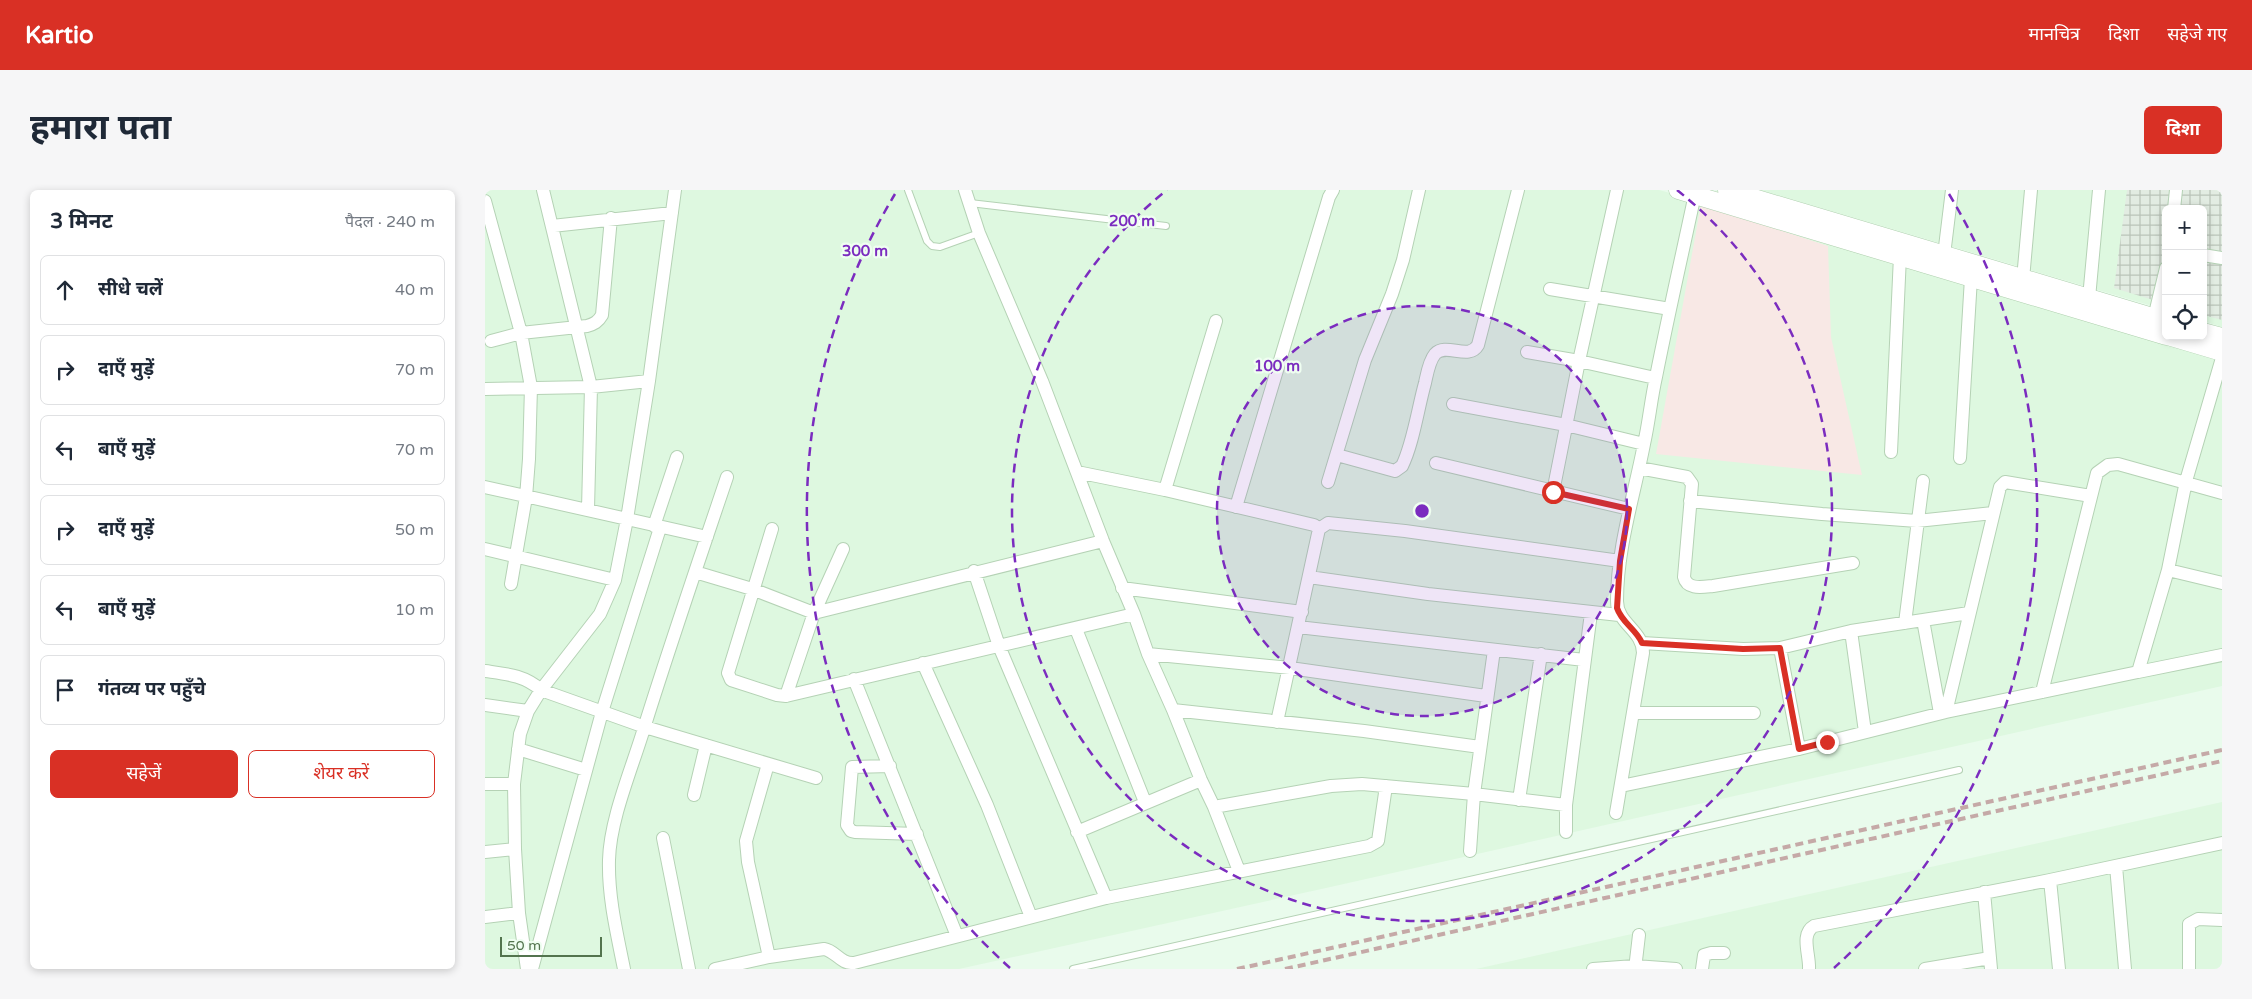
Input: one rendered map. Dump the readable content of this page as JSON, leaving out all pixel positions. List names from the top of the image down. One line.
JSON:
{"scale_bar":"50 m","page":{"header":"Kartio","nav":["मानचित्र","दिशा","सहेजे गए"],"buttons":["दिशा",["सहेजें","शेयर करें"]],"title":"हमारा पता","heading":["3 मिनट","पैदल · 240 m"],"map_buttons":["+","−"],"list":[["सीधे चलें","40 m"],["दाएँ मुड़ें","70 m"],["बाएँ मुड़ें","70 m"],["दाएँ मुड़ें","50 m"],["बाएँ मुड़ें","10 m"],"गंतव्य पर पहुँचे"],"scale":"50 m"},"rings":["200 m","300 m","100 m"]}
